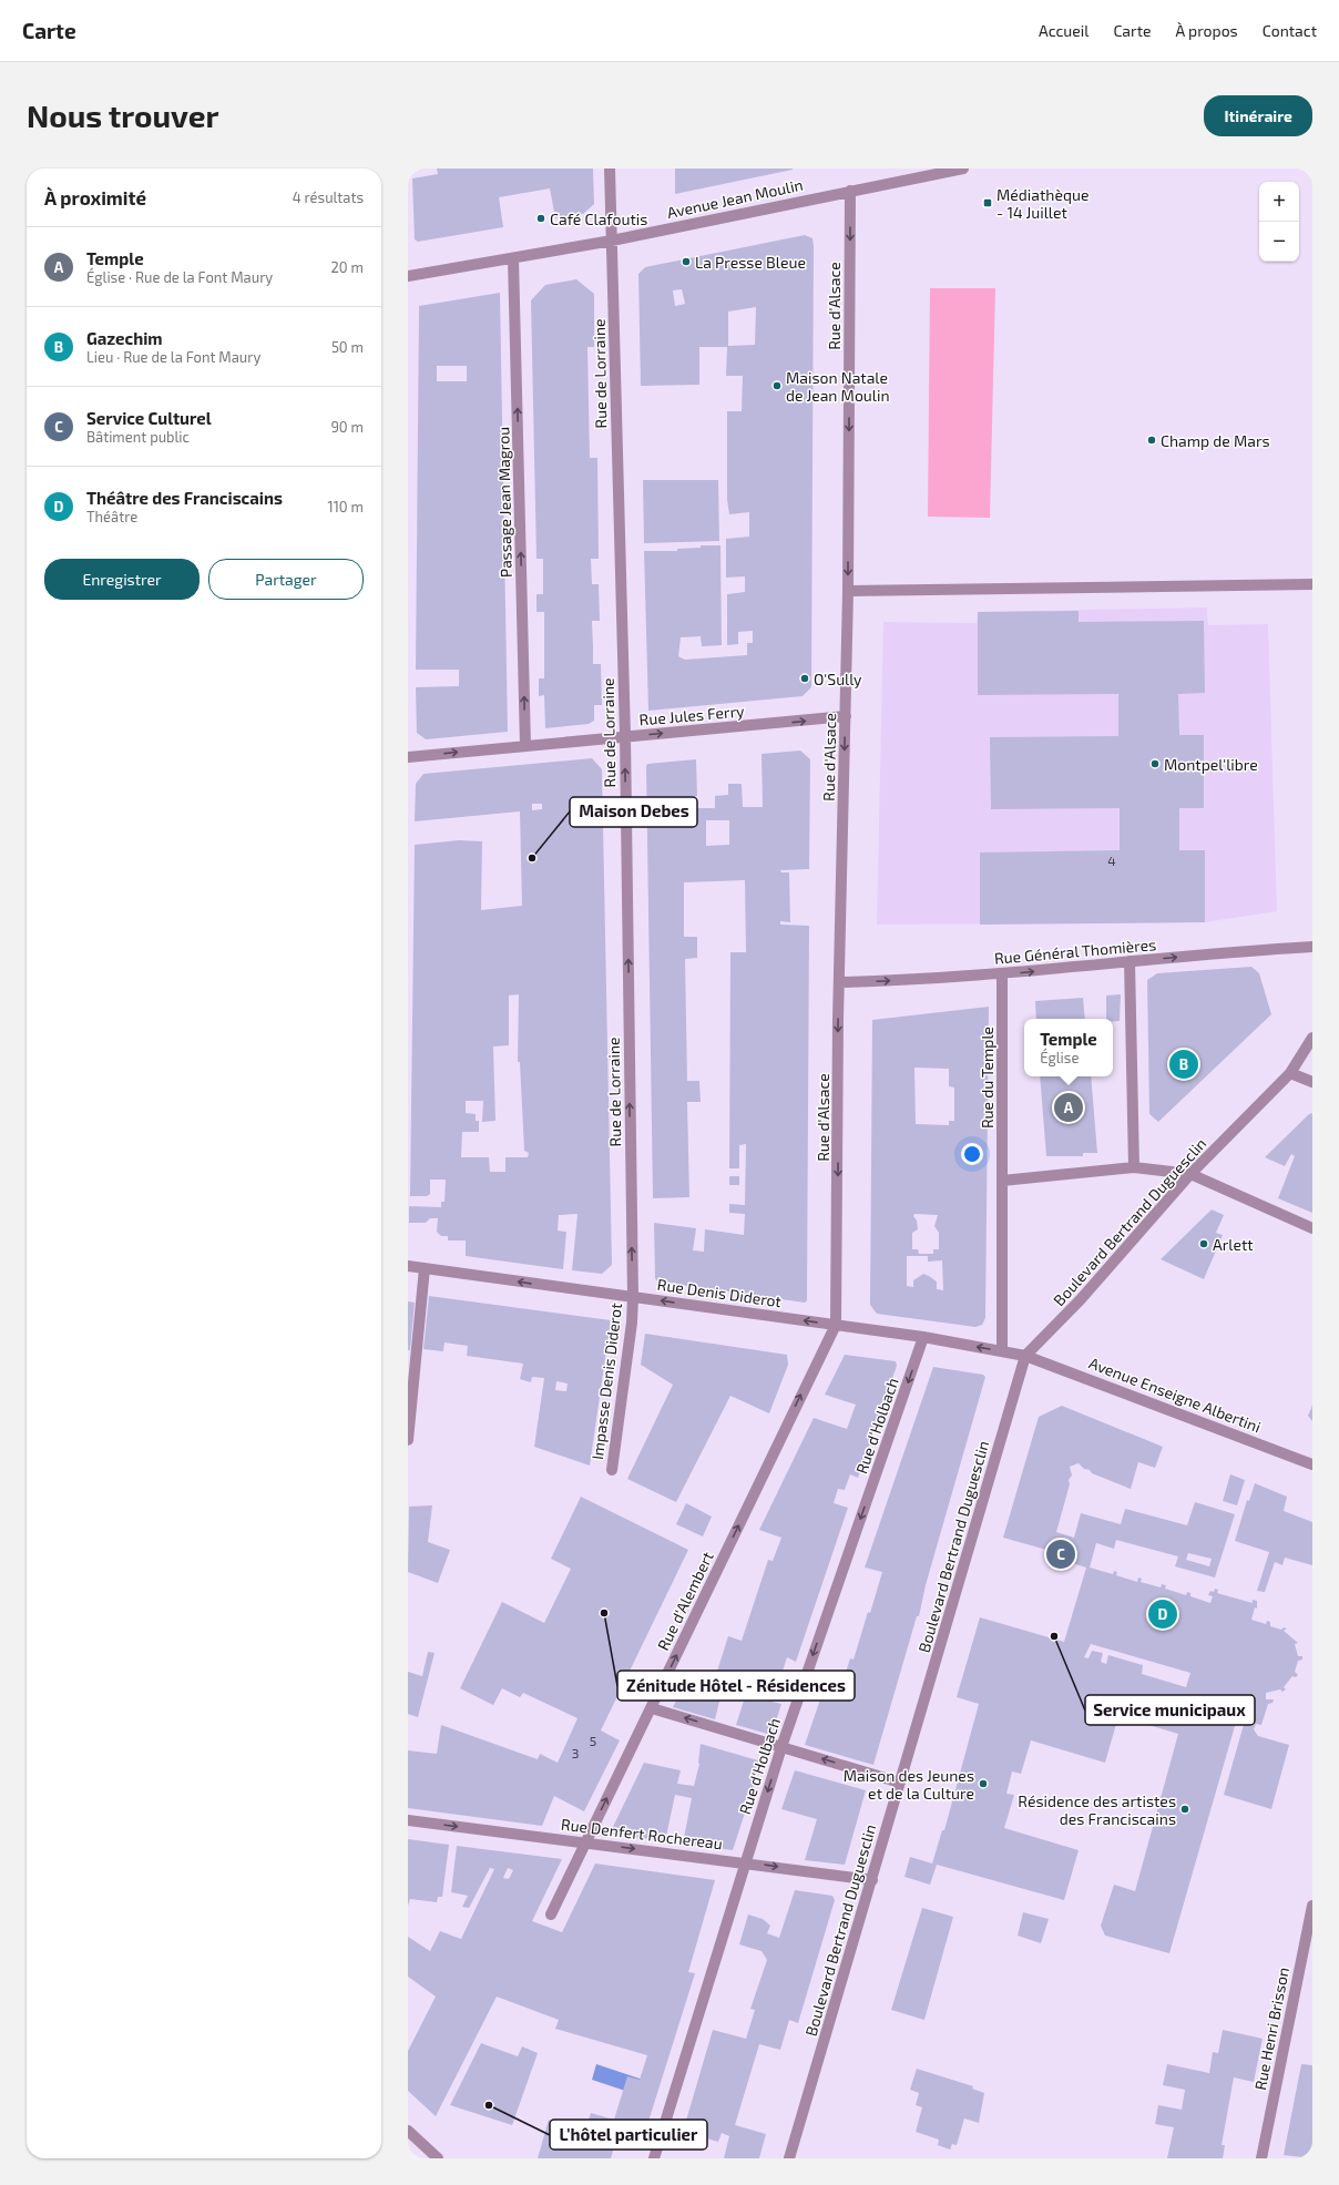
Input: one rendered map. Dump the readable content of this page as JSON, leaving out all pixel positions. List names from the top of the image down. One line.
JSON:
{"streets":{"street":["Avenue Jean Moulin","Rue d'Alsace","Rue de Lorraine","Passage Jean Magrou","Rue Jules Ferry","Rue Général Thomières","Rue du Temple","Boulevard Bertrand Duguesclin","Rue Denis Diderot","Impasse Denis Diderot","Avenue Enseigne Albertini","Rue d'Holbach","Rue d'Alembert","Rue Denfert Rochereau","Rue Henri Brisson"]},"crossings":[["Avenue Jean Moulin","Rue d'Alsace"],["Avenue Jean Moulin","Rue de Lorraine"],["Avenue Jean Moulin","Passage Jean Magrou"],["Rue d'Alsace","Rue Jules Ferry"],["Rue d'Alsace","Rue Général Thomières"],["Rue d'Alsace","Rue Denis Diderot"],["Rue d'Alsace","Rue d'Alembert"],["Rue de Lorraine","Rue Jules Ferry"],["Rue de Lorraine","Rue Denis Diderot"],["Rue de Lorraine","Impasse Denis Diderot"],["Passage Jean Magrou","Rue Jules Ferry"],["Rue Général Thomières","Rue du Temple"],["Rue du Temple","Rue Denis Diderot"],["Boulevard Bertrand Duguesclin","Rue Denis Diderot"],["Boulevard Bertrand Duguesclin","Avenue Enseigne Albertini"],["Boulevard Bertrand Duguesclin","Rue Denfert Rochereau"],["Rue Denis Diderot","Impasse Denis Diderot"],["Rue Denis Diderot","Avenue Enseigne Albertini"],["Rue Denis Diderot","Rue d'Holbach"],["Rue Denis Diderot","Rue d'Alembert"],["Rue d'Holbach","Rue Denfert Rochereau"],["Rue d'Alembert","Rue Denfert Rochereau"]],"one_way":["Rue d'Alsace","Rue de Lorraine","Passage Jean Magrou","Rue Jules Ferry","Rue Général Thomières","Rue Denis Diderot","Rue d'Holbach","Rue d'Alembert","Rue Denfert Rochereau"],"places":{"transit":["Médiathèque - 14 Juillet"],"other":["Café Clafoutis","La Presse Bleue","Maison Natale de Jean Moulin","Champ de Mars","O'Sully","Montpel'libre","Maison Debes","Arlett","Zénitude Hôtel - Résidences","Service municipaux","Maison des Jeunes et de la Culture","Résidence des artistes des Franciscains","L'hôtel particulier"]},"house_numbers":["4","5","3"],"page":{"header":"Carte","nav":["Accueil","Carte","À propos","Contact"],"buttons":["Itinéraire",["Enregistrer","Partager"]],"title":"Nous trouver","heading":["À proximité","4 résultats"],"map_buttons":["+","−"],"list":[{"mark":"A","name":"Temple","note":"Église · Rue de la Font Maury","value":"20 m"},{"mark":"B","name":"Gazechim","note":"Lieu · Rue de la Font Maury","value":"50 m"},{"mark":"C","name":"Service Culturel","note":"Bâtiment public","value":"90 m"},{"mark":"D","name":"Théâtre des Franciscains","note":"Théâtre","value":"110 m"}],"popup":["Temple","Église"],"pins":["B","A","C","D"]}}
